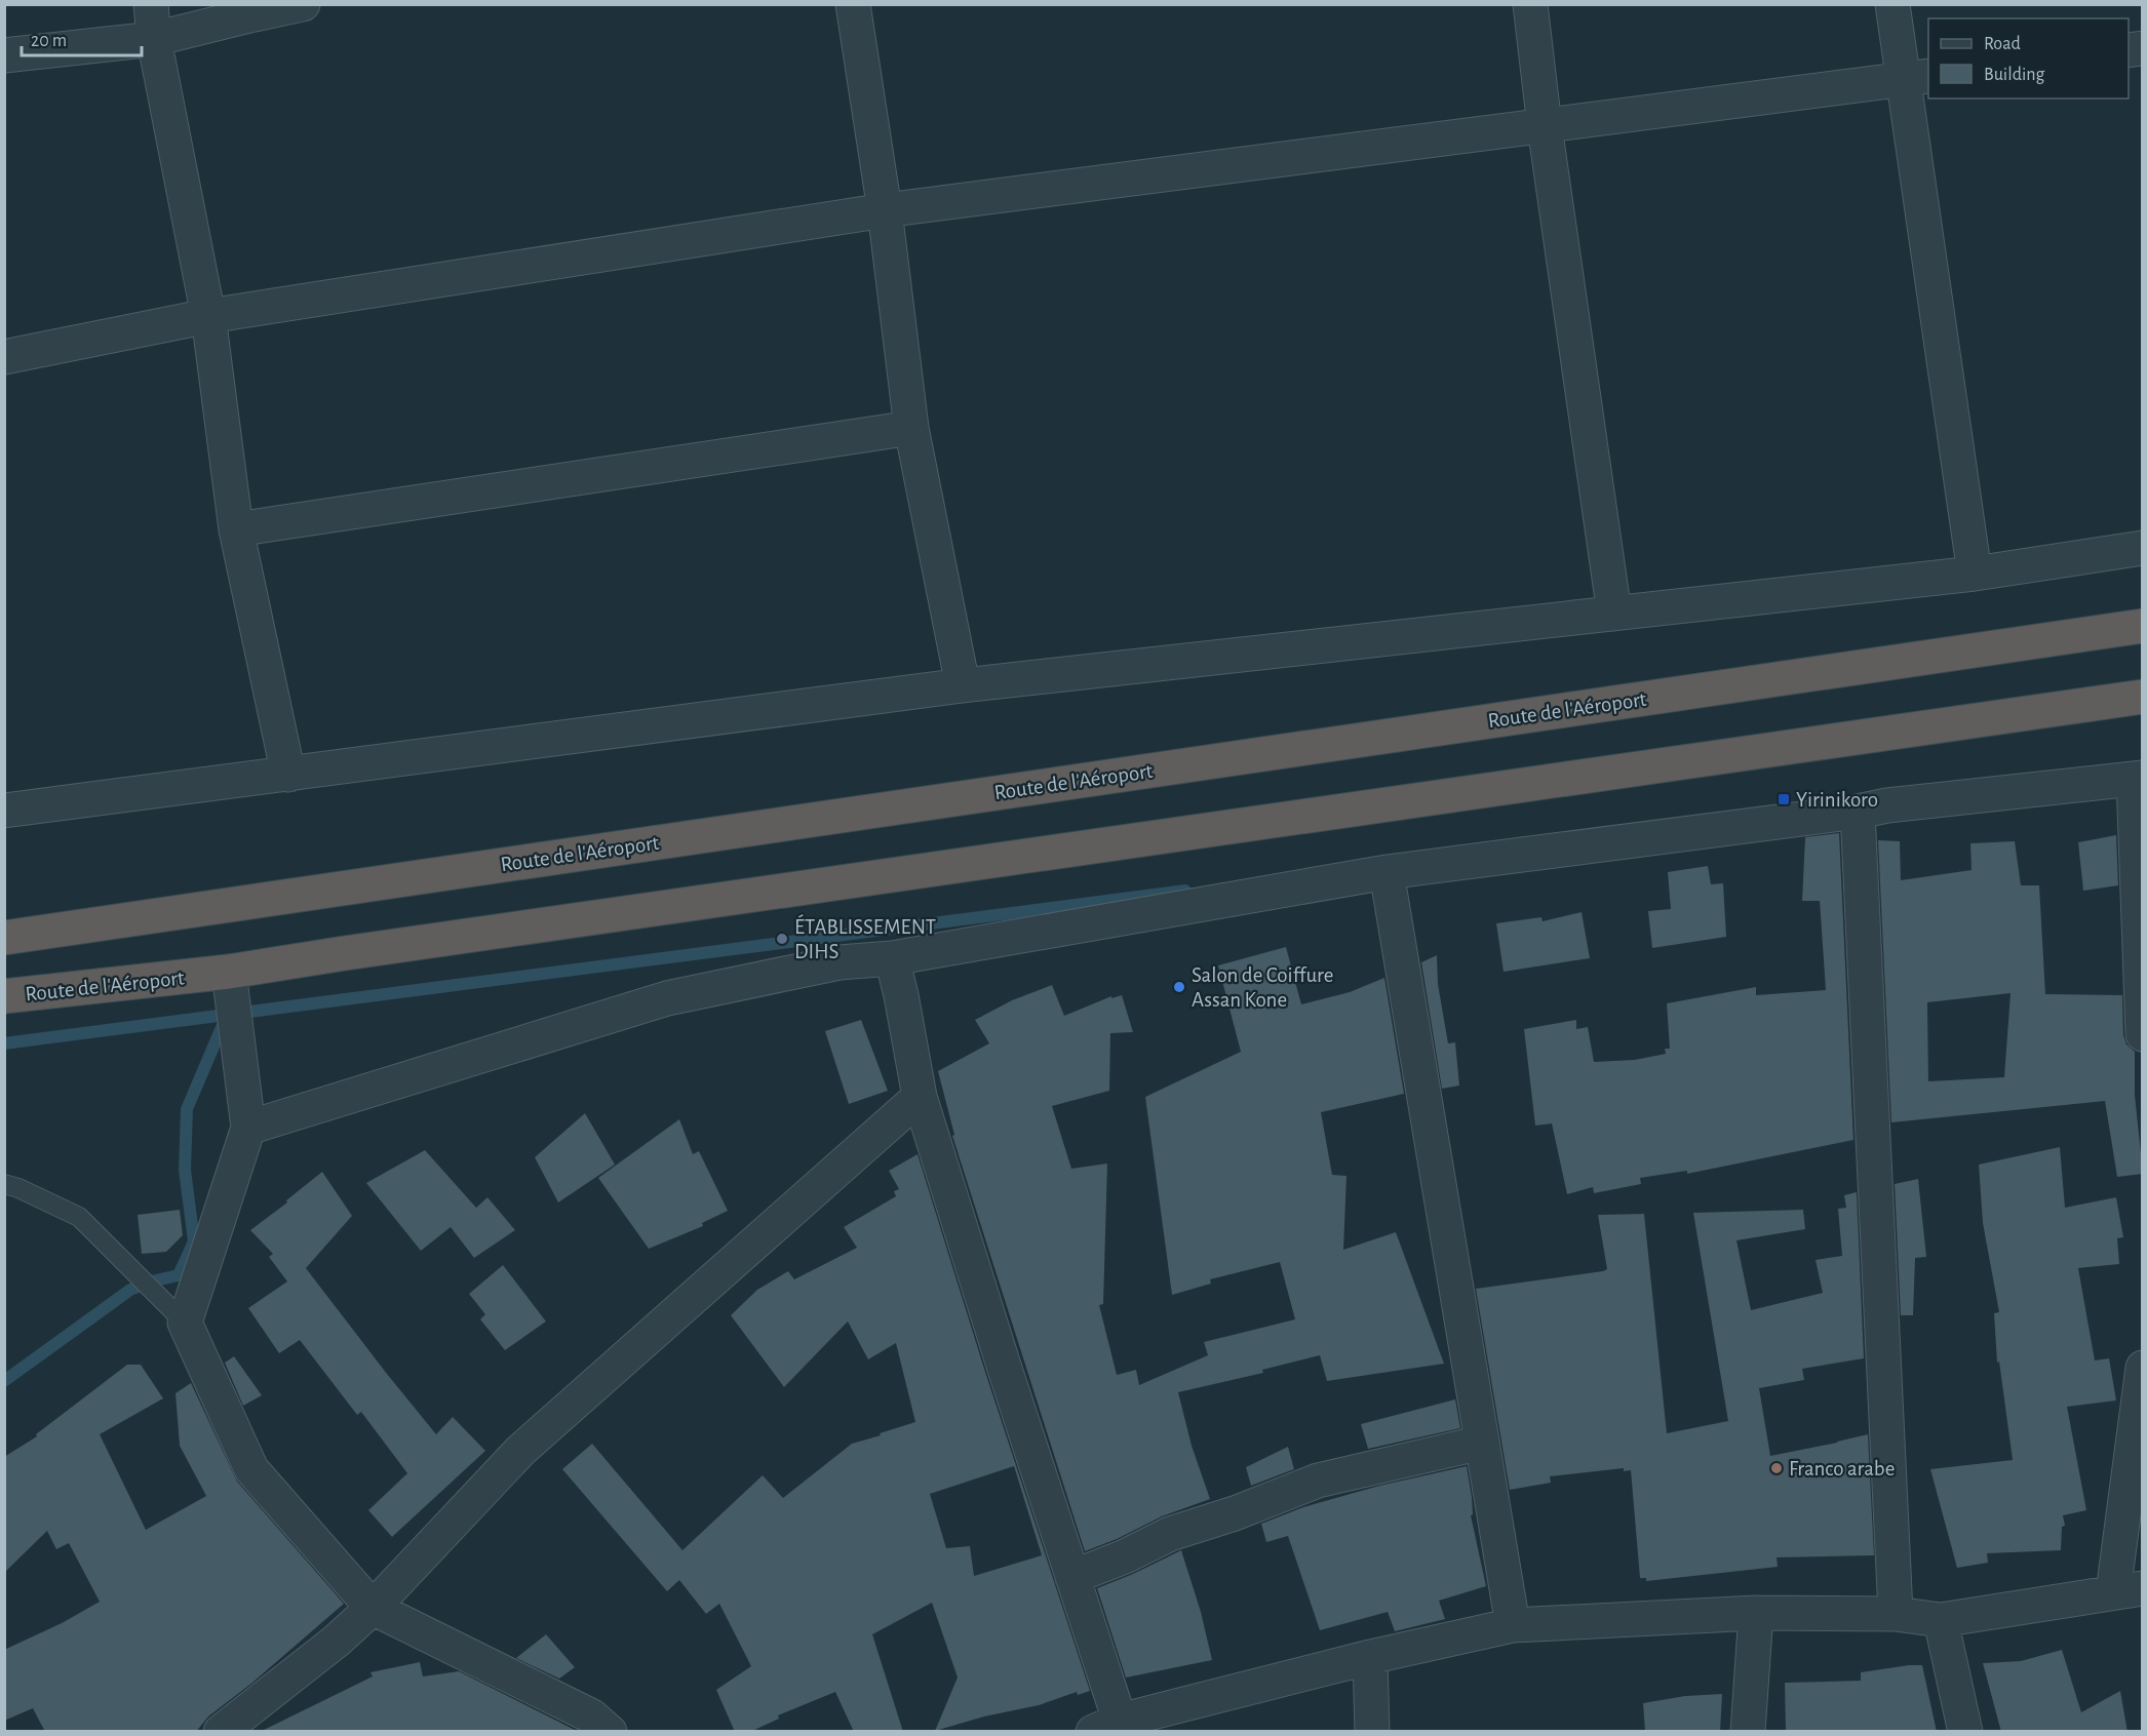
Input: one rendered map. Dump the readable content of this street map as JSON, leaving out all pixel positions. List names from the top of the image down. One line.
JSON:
{"streets":{"highway":["Route de l'Aéroport"]},"places":{"transit":["Yirinikoro"],"other":["ÉTABLISSEMENT DIHS","Salon de Coiffure Assan Kone","Franco arabe"]},"legend":["Road","Building"],"scale_bar":"20 m"}
